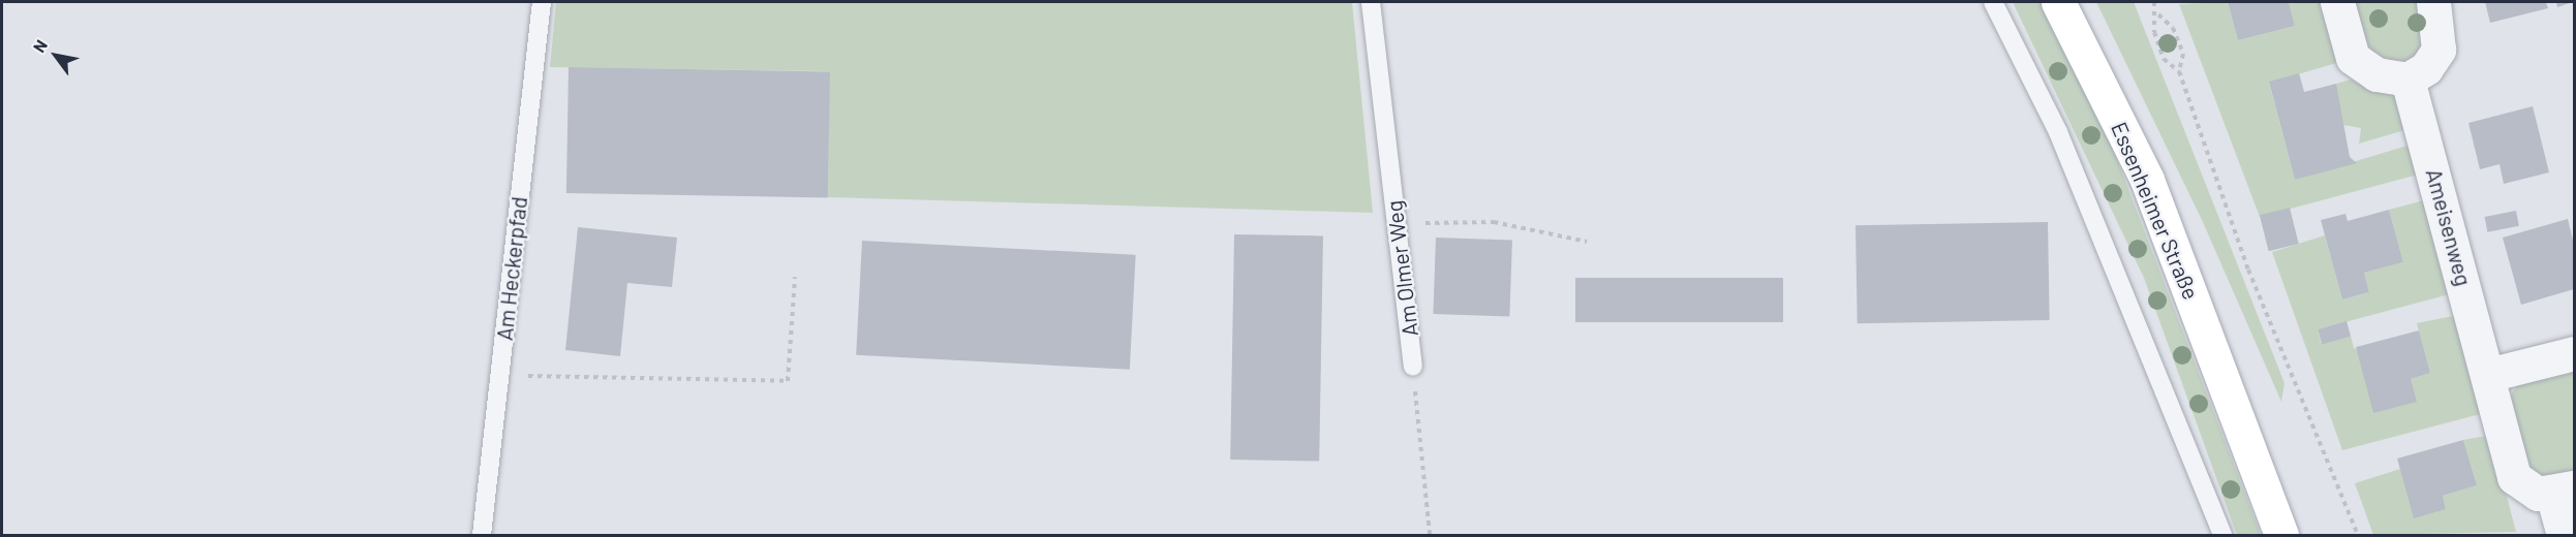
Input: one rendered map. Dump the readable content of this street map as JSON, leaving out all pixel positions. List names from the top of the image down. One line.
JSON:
{"streets":{"main road":["Essenheimer Straße"],"street":["Ameisenweg"],"lane":["Am Heckerpfad","Am Olmer Weg"]},"north":"top left"}
